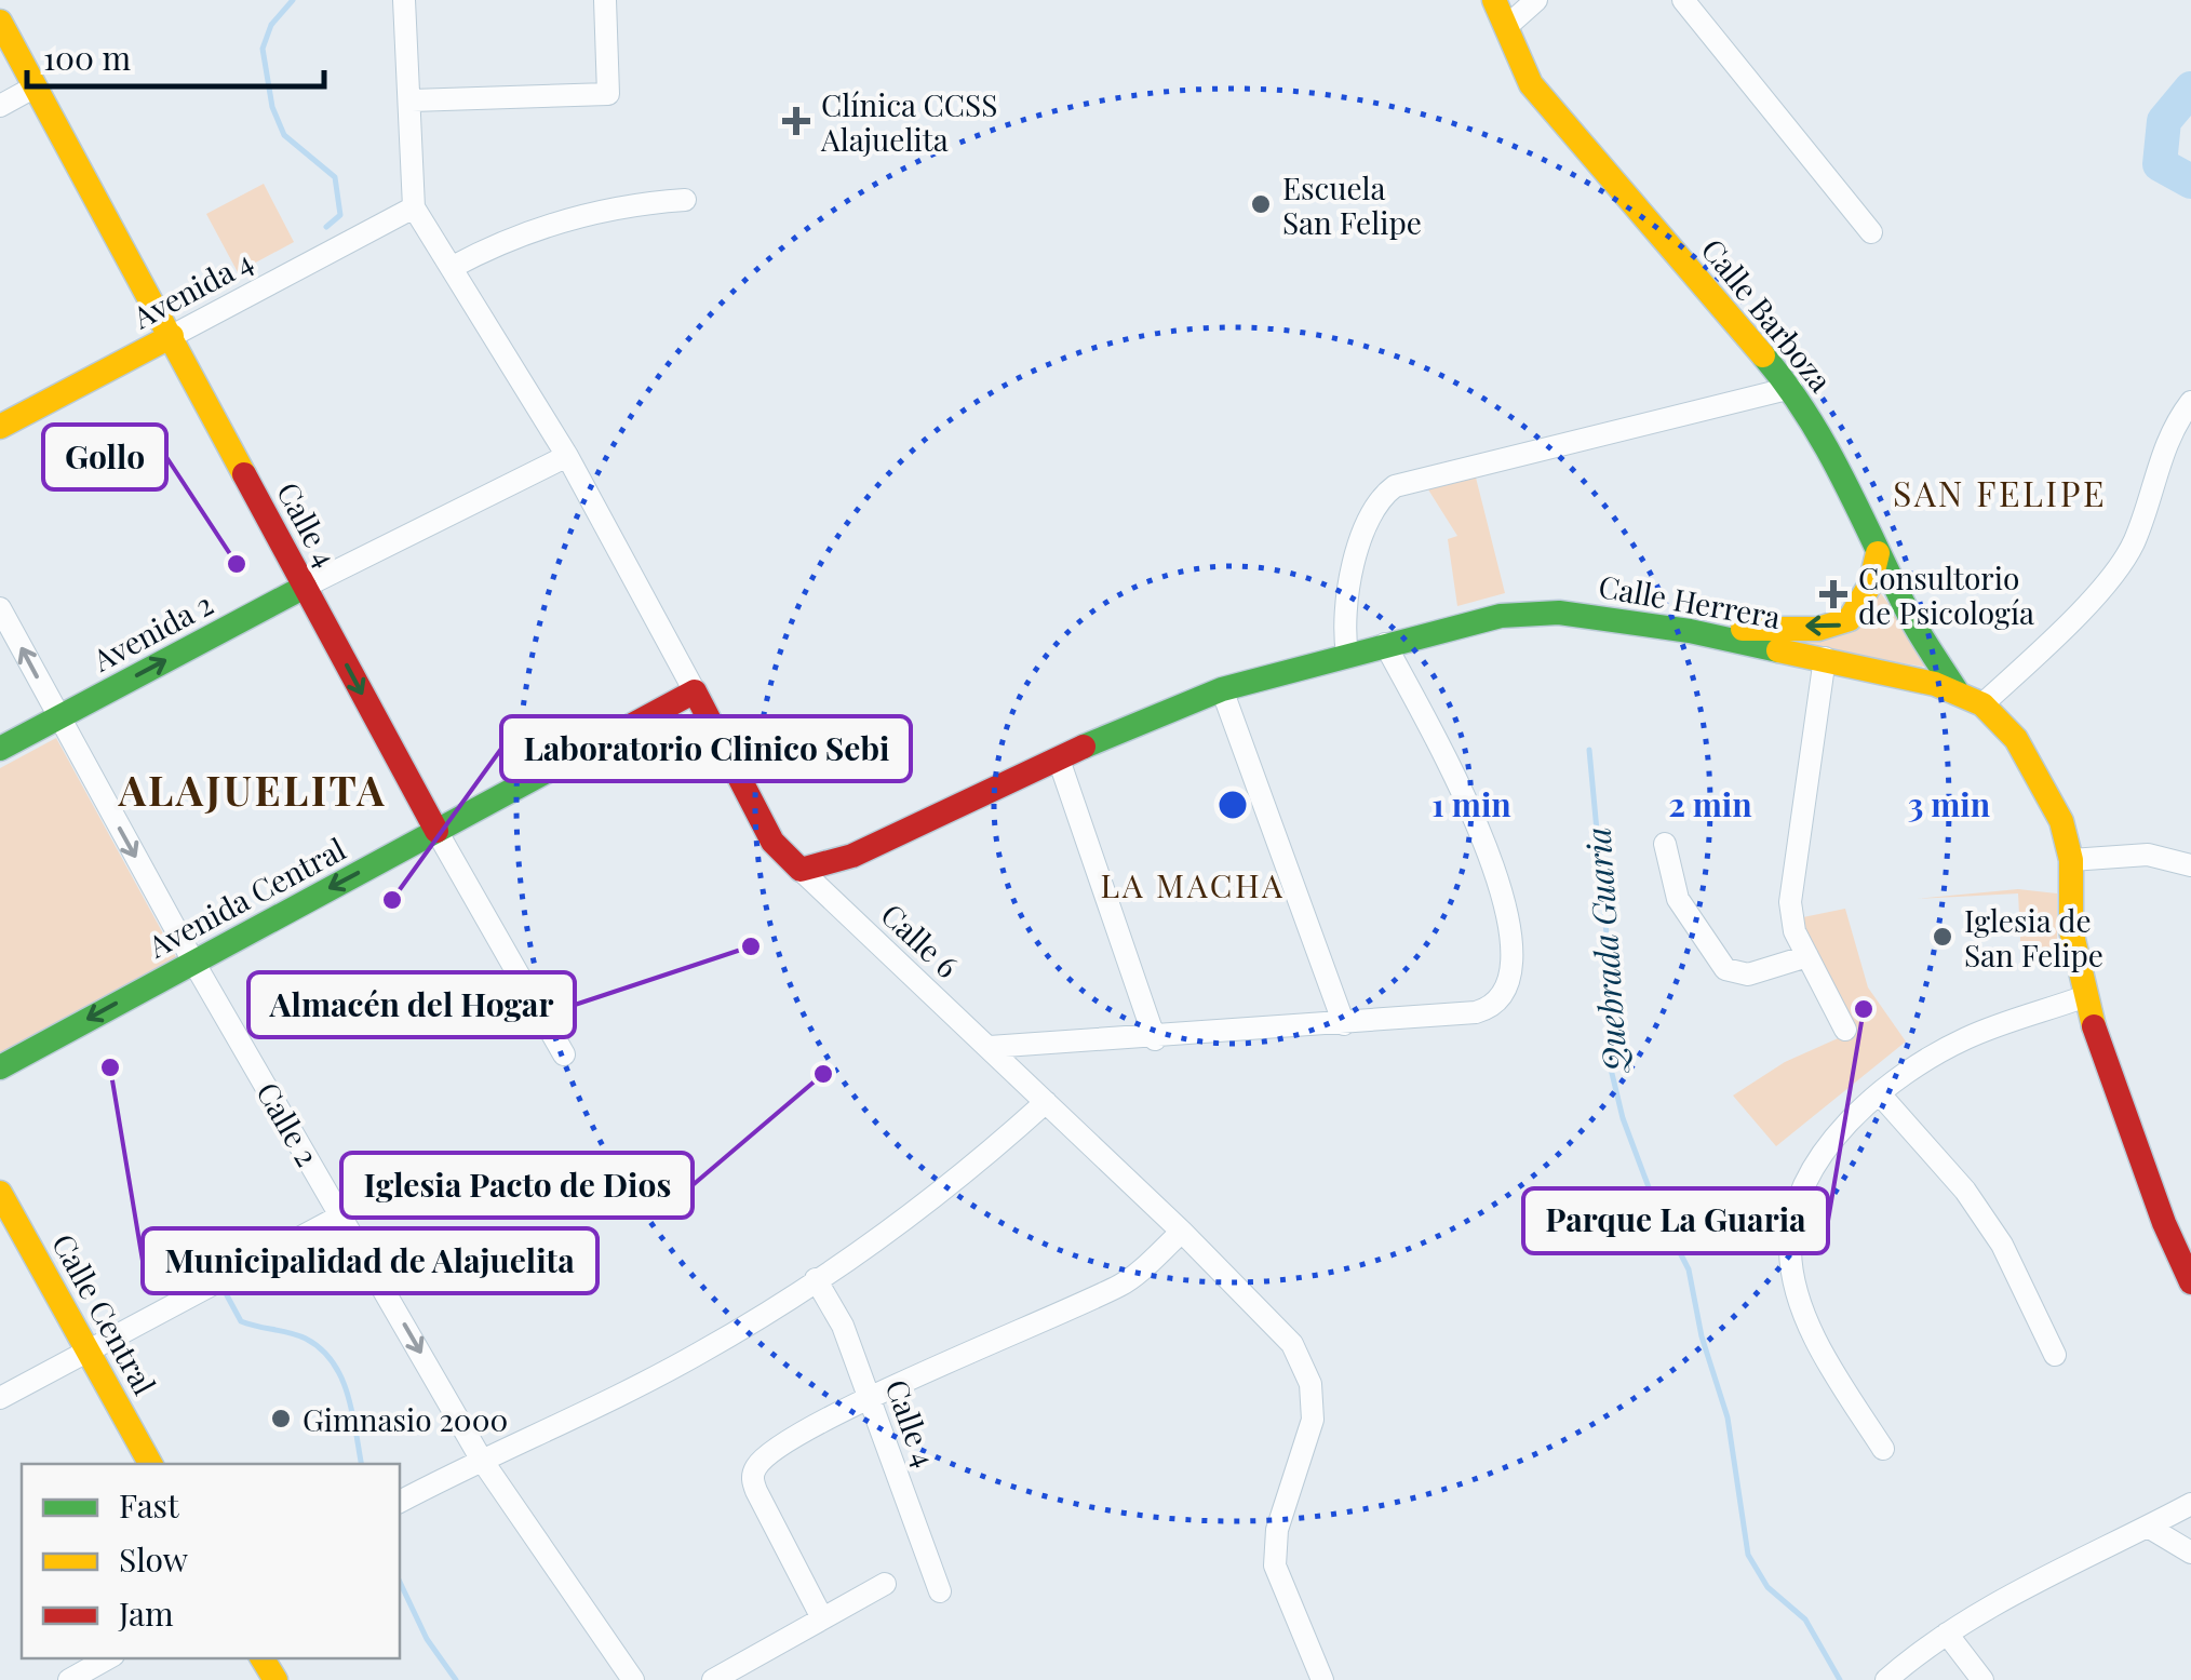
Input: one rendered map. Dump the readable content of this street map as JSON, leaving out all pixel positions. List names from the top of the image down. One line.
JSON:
{"streets":{"street":["Avenida 4","Calle Barboza","Calle 4","Calle Herrera","Avenida 2","Avenida Central","Calle 6","Calle 2","Calle Central"]},"crossings":[["Avenida 4","Calle 4"],["Avenida 4","Calle 6"],["Calle Barboza","Calle Herrera"],["Calle 4","Avenida 2"],["Calle 4","Avenida Central"],["Calle Herrera","Calle 6"],["Avenida 2","Calle 6"],["Avenida 2","Calle 2"],["Avenida Central","Calle 6"],["Avenida Central","Calle 2"]],"one_way":["Avenida 2","Avenida Central"],"districts":["SAN FELIPE","ALAJUELITA","LA MACHA"],"water":["Quebrada Guaria"],"places":{"health":["Clínica CCSS Alajuelita","Consultorio de Psicología"],"other":["Escuela San Felipe","Gollo","Laboratorio Clinico Sebi","Iglesia de San Felipe","Almacén del Hogar","Parque La Guaria","Municipalidad de Alajuelita","Iglesia Pacto de Dios","Gimnasio 2000"]},"legend":["Fast","Slow","Jam"],"scale_bar":"100 m","rings":["1 min","2 min","3 min"]}
